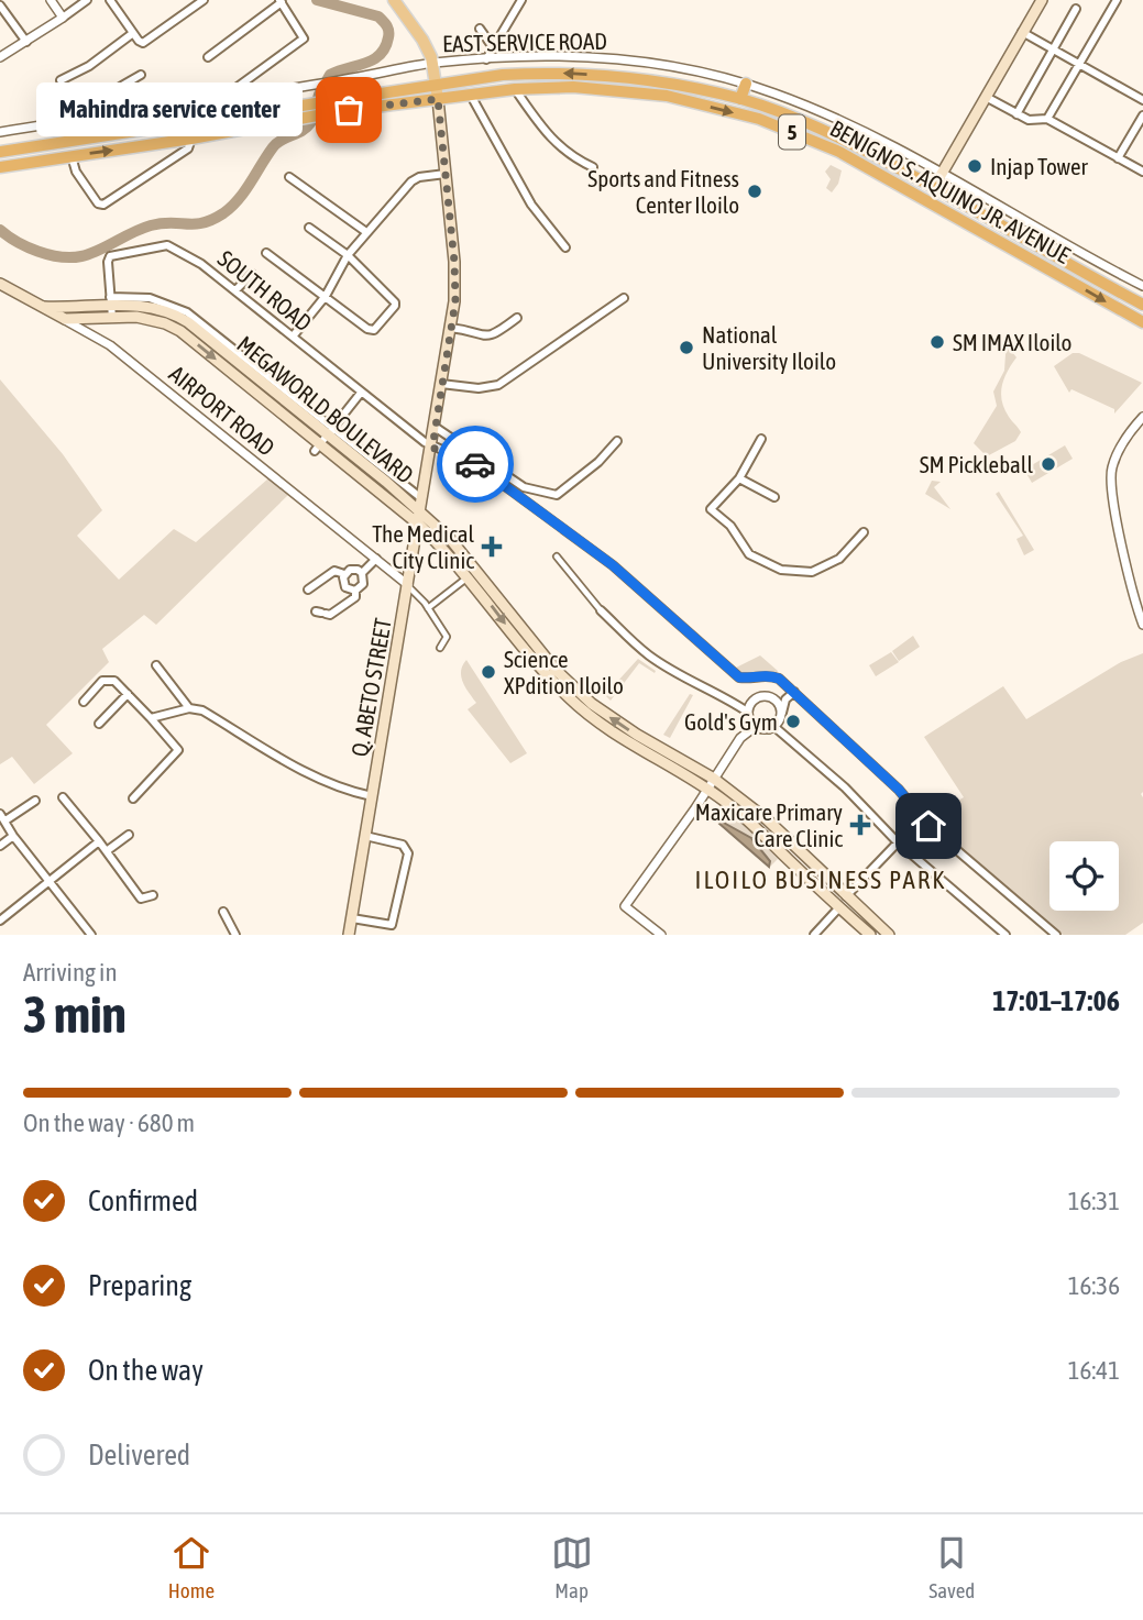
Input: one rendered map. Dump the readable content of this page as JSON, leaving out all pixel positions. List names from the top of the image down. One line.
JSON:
{"streets":{"highway":["5","BENIGNO S. AQUINO JR. AVENUE"],"main road":["MEGAWORLD BOULEVARD","AIRPORT ROAD","Q. ABETO STREET"],"street":["EAST SERVICE ROAD","SOUTH ROAD"]},"crossings":[["BENIGNO S. AQUINO JR. AVENUE","Q. ABETO STREET"],["SOUTH ROAD","MEGAWORLD BOULEVARD"],["SOUTH ROAD","Q. ABETO STREET"],["MEGAWORLD BOULEVARD","AIRPORT ROAD"],["MEGAWORLD BOULEVARD","Q. ABETO STREET"],["AIRPORT ROAD","Q. ABETO STREET"]],"districts":["ILOILO BUSINESS PARK"],"places":{"other":["Mahindra service center","Injap Tower","Sports and Fitness Center Iloilo","SM IMAX Iloilo","National University Iloilo","SM Pickleball","Science XPdition Iloilo","Gold's Gym"],"health":["The Medical City Clinic","Maxicare Primary Care Clinic"]},"page":{"bubble":"Mahindra service center","heading":["3 min","Arriving in","17:01–17:06"],"bar":"On the way · 680 m","list":[["Confirmed","16:31"],["Preparing","16:36"],["On the way","16:41"],"Delivered"],"tabs":["Home","Map","Saved"]}}
